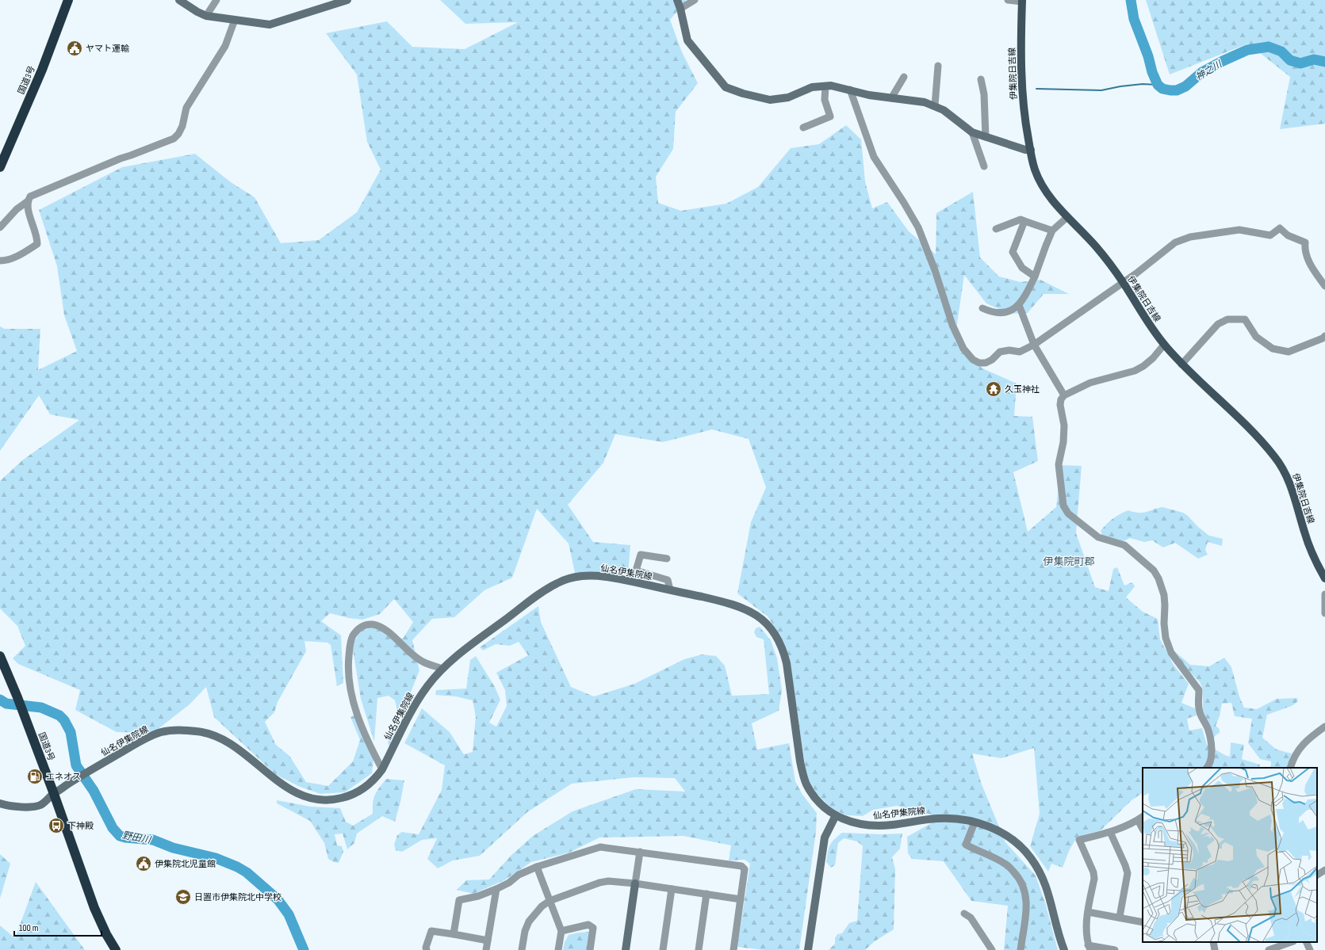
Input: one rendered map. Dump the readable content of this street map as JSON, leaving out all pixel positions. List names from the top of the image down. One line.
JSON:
{"streets":{"highway":["国道3号"],"main road":["伊集院日吉線","仙名伊集院線"]},"crossings":[["国道3号","仙名伊集院線"]],"districts":["伊集院町郡"],"water":["神之川","野田川"],"places":{"public building":["ヤマト運輸","伊集院北児童館"],"temple":["久玉神社"],"fuel station":["エネオス"],"bus stop":["下神殿"],"school or university":["日置市伊集院北中学校"]},"scale_bar":"100 m"}
